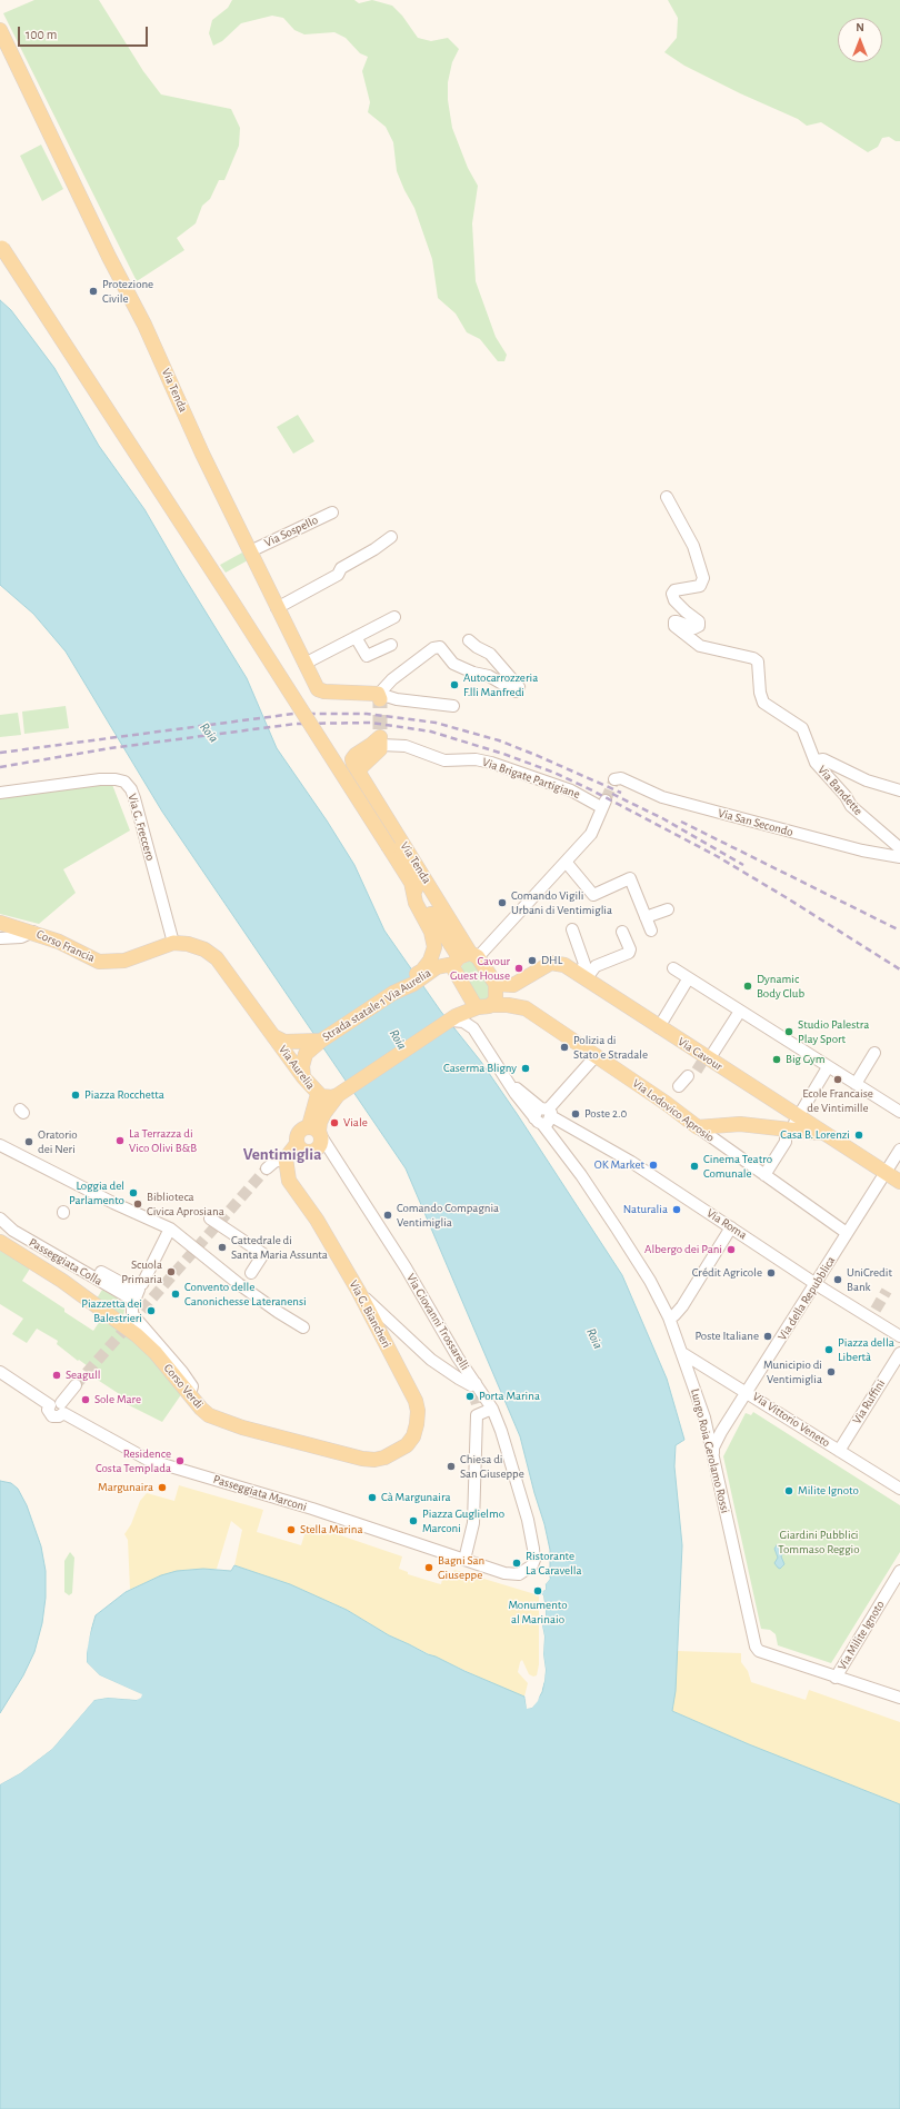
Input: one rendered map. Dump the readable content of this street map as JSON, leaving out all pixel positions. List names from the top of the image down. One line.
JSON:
{"streets":{"main road":["Via Tenda","Corso Francia","Strada statale 1 Via Aurelia","Via Cavour","Via Aurelia","Via Lodovico Aprosio","Via G. Biancheri","Corso Verdi"],"street":["Via Sospello","Via Brigate Partigiane","Via Bandette","Via San Secondo","Via G. Freccero","Via Roma","Passeggiata Colla","Via della Repubblica","Via Giovanni Trossarelli","Via Ruffini","Via Vittorio Veneto","Lungo Roia Gerolamo Rossi","Passeggiata Marconi","Via Milite Ignoto"]},"crossings":[["Via Tenda","Via Sospello"],["Via Tenda","Via Brigate Partigiane"],["Via Tenda","Strada statale 1 Via Aurelia"],["Via G. Freccero","Corso Francia"],["Corso Francia","Via Aurelia"],["Via Cavour","Via della Repubblica"],["Via Lodovico Aprosio","Via della Repubblica"],["Via Roma","Via della Repubblica"],["Via Roma","Lungo Roia Gerolamo Rossi"],["Via della Repubblica","Via Vittorio Veneto"],["Via della Repubblica","Lungo Roia Gerolamo Rossi"],["Via G. Biancheri","Corso Verdi"],["Via Giovanni Trossarelli","Passeggiata Marconi"],["Via Ruffini","Via Vittorio Veneto"],["Via Vittorio Veneto","Lungo Roia Gerolamo Rossi"],["Lungo Roia Gerolamo Rossi","Via Milite Ignoto"]],"districts":["Ventimiglia"],"water":["Roia"],"parks":["Giardini Pubblici Tommaso Reggio"],"places":["Protezione Civile","Autocarrozzeria F.lli Manfredi","Comando Vigili Urbani di Ventimiglia","DHL","Cavour Guest House","Dynamic Body Club","Studio Palestra Play Sport","Polizia di Stato e Stradale","Big Gym","Caserma Bligny","Ecole Francaise de Vintimille","Piazza Rocchetta","Poste 2.0","Viale","Casa B. Lorenzi","La Terrazza di Vico Olivi B&B","Oratorio dei Neri","OK Market","Cinema Teatro Comunale","Loggia del Parlamento","Biblioteca Civica Aprosiana","Naturalia","Comando Compagnia Ventimiglia","Cattedrale di Santa Maria Assunta","Albergo dei Pani","Scuola Primaria","Crédit Agricole","UniCredit Bank","Convento delle Canonichesse Lateranensi","Piazzetta dei Balestrieri","Poste Italiane","Piazza della Libertà","Municipio di Ventimiglia","Seagull","Porta Marina","Sole Mare","Residence Costa Templada","Chiesa di San Giuseppe","Margunaira","Milite Ignoto","Cà Margunaira","Piazza Guglielmo Marconi","Stella Marina","Ristorante La Caravella","Bagni San Giuseppe","Monumento al Marinaio"],"scale_bar":"100 m","north":"top"}
